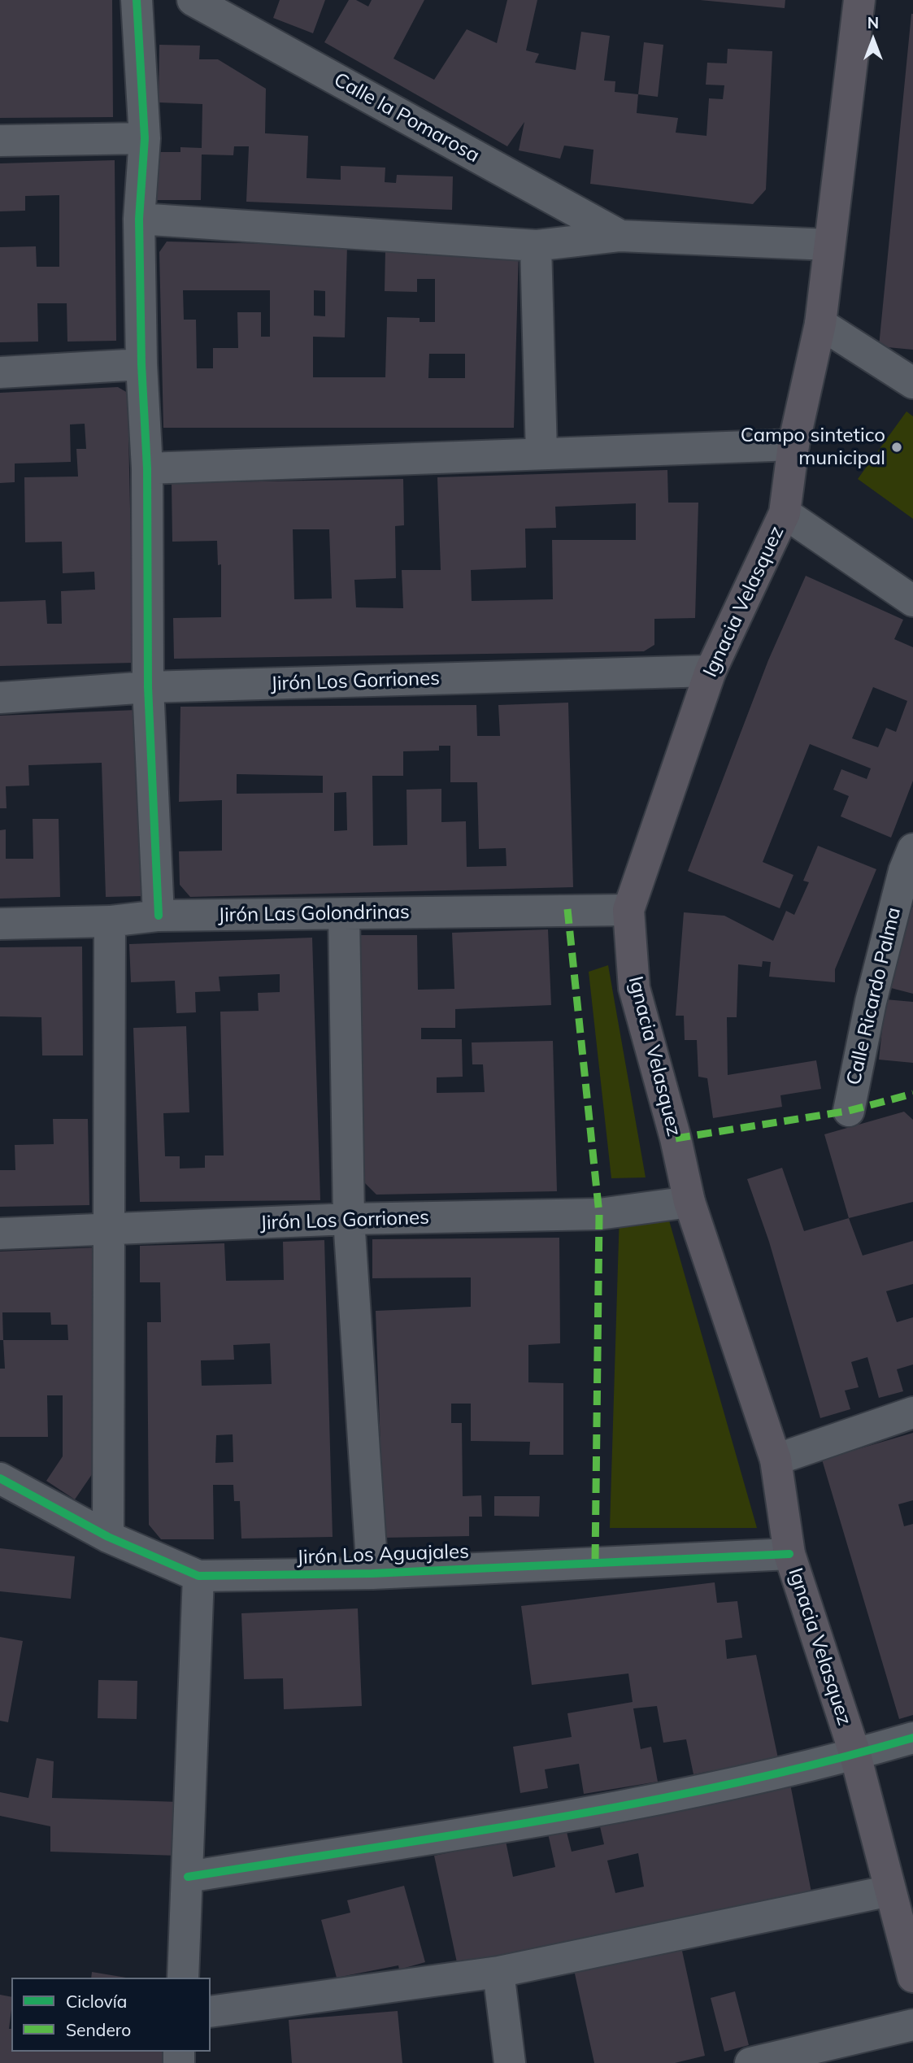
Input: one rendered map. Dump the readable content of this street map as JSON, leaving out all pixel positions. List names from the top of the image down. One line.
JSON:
{"streets":{"main road":["Ignacia Velasquez"],"street":["Calle la Pomarosa","Jirón Los Gorriones","Jirón Las Golondrinas","Calle Ricardo Palma","Jirón Los Aguajales"]},"crossings":[["Ignacia Velasquez","Jirón Los Gorriones"],["Ignacia Velasquez","Jirón Las Golondrinas"],["Ignacia Velasquez","Jirón Los Aguajales"]],"places":["Campo sintetico municipal"],"legend":["Ciclovía","Sendero"],"north":"top"}
